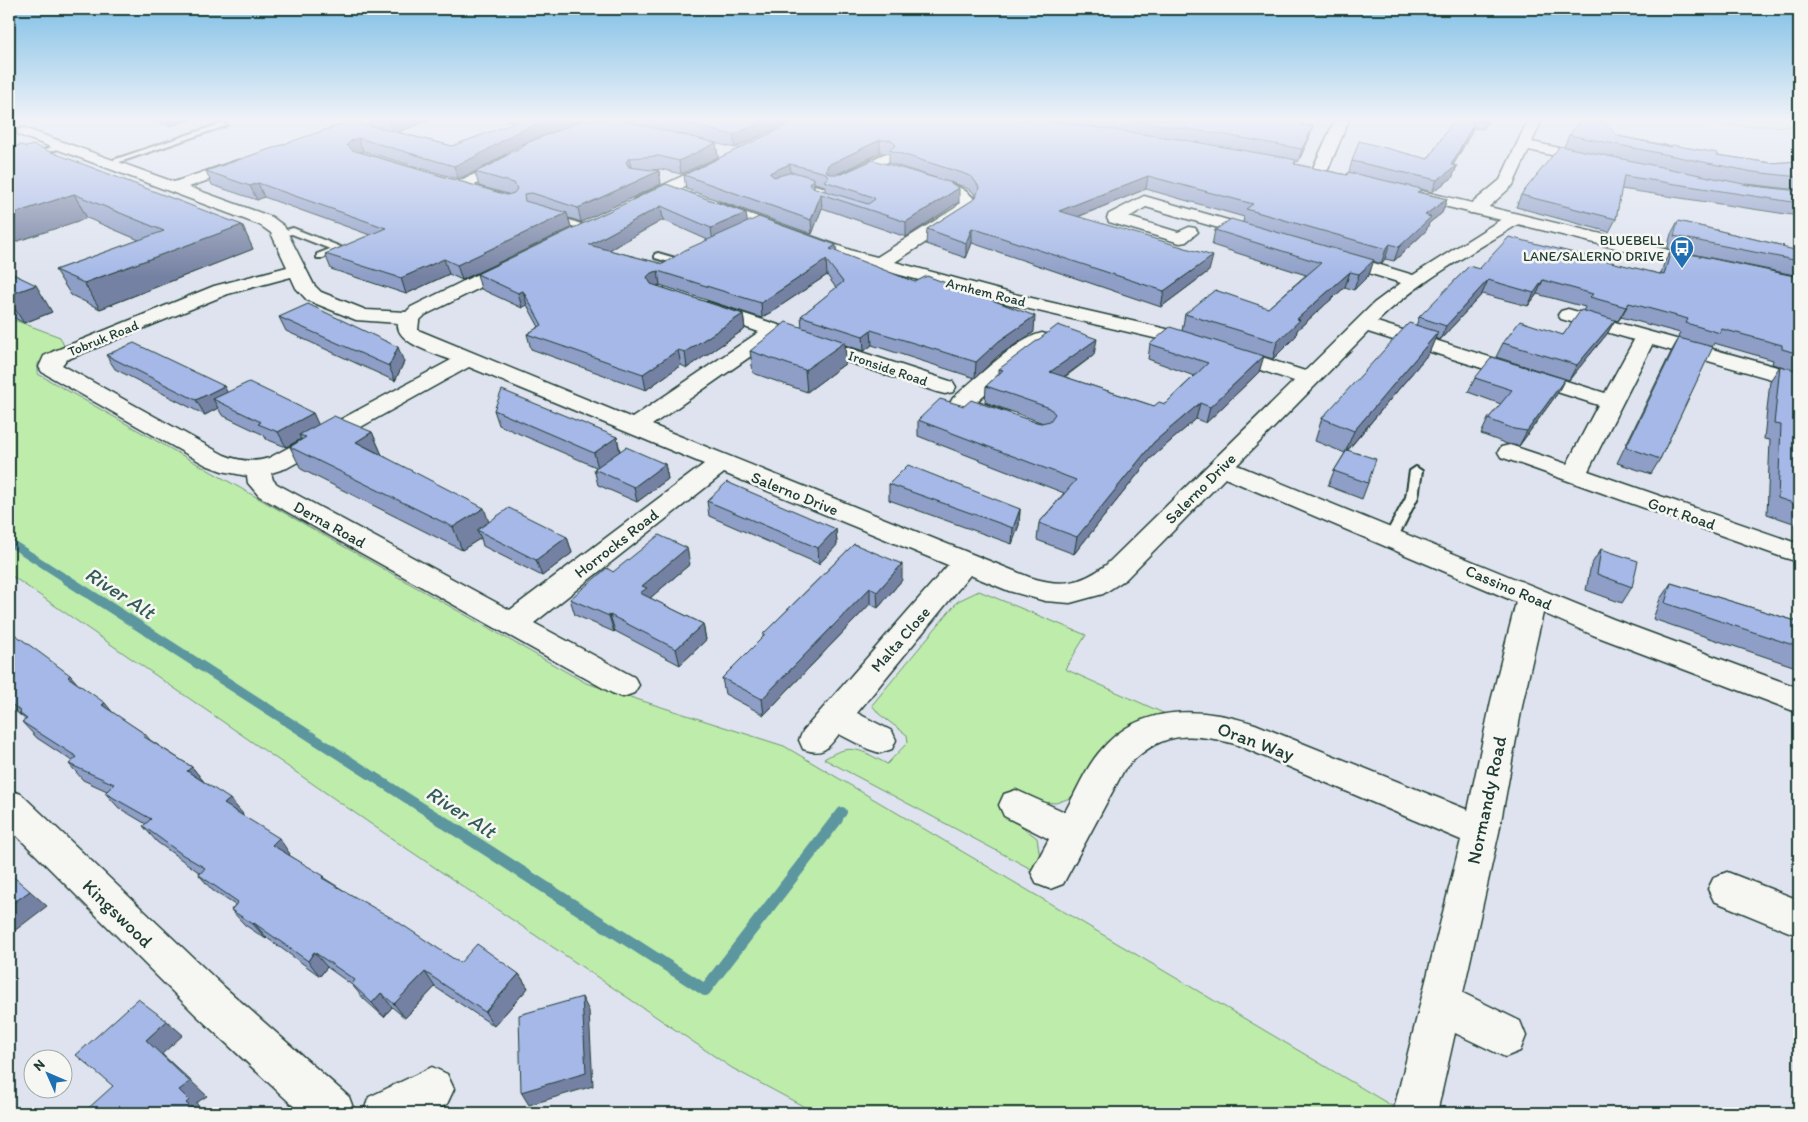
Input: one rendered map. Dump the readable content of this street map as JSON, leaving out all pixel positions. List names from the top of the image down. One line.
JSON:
{"streets":{"street":["Arnhem Road","Tobruk Road","Ironside Road","Salerno Drive","Gort Road","Derna Road","Horrocks Road","Cassino Road","Malta Close","Oran Way","Normandy Road","Kingswood"]},"crossings":[["Arnhem Road","Salerno Drive"],["Tobruk Road","Derna Road"],["Salerno Drive","Horrocks Road"],["Salerno Drive","Cassino Road"],["Salerno Drive","Malta Close"],["Derna Road","Horrocks Road"],["Cassino Road","Normandy Road"],["Oran Way","Normandy Road"]],"water":["River Alt"],"places":{"bus stop":["BLUEBELL LANE/SALERNO DRIVE"]},"north":"top left"}
